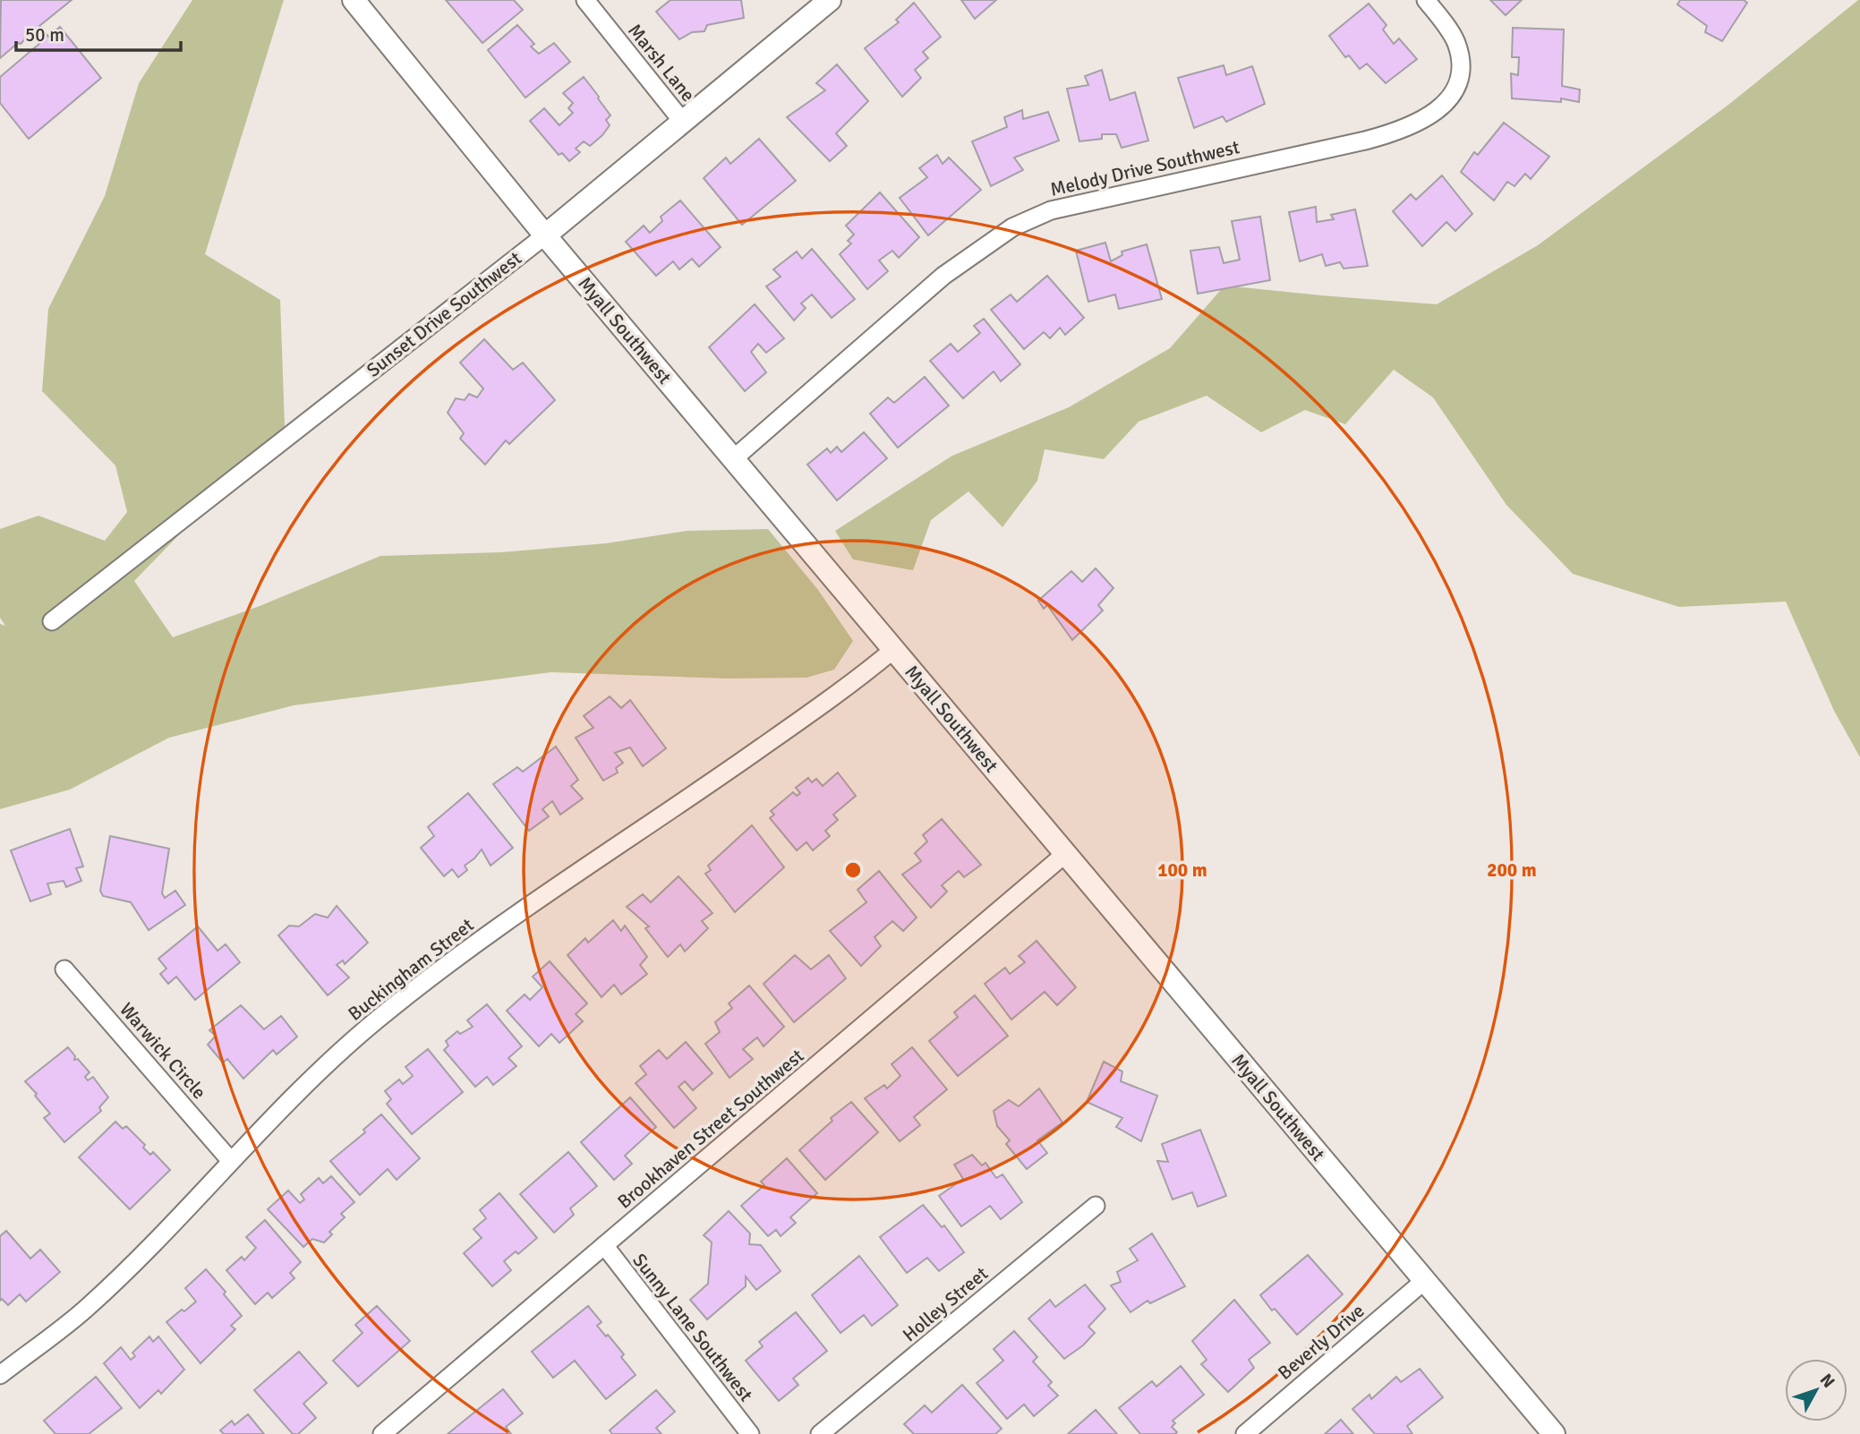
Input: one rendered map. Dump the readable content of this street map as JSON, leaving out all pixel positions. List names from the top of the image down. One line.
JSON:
{"streets":{"street":["Marsh Lane","Melody Drive Southwest","Sunset Drive Southwest","Myall Southwest","Buckingham Street","Warwick Circle","Brookhaven Street Southwest","Holley Street","Sunny Lane Southwest","Beverly Drive"]},"crossings":[["Marsh Lane","Sunset Drive Southwest"],["Melody Drive Southwest","Myall Southwest"],["Sunset Drive Southwest","Myall Southwest"],["Myall Southwest","Buckingham Street"],["Myall Southwest","Brookhaven Street Southwest"],["Myall Southwest","Beverly Drive"],["Buckingham Street","Warwick Circle"],["Brookhaven Street Southwest","Sunny Lane Southwest"]],"scale_bar":"50 m","north":"top right","rings":["100 m","200 m"]}
